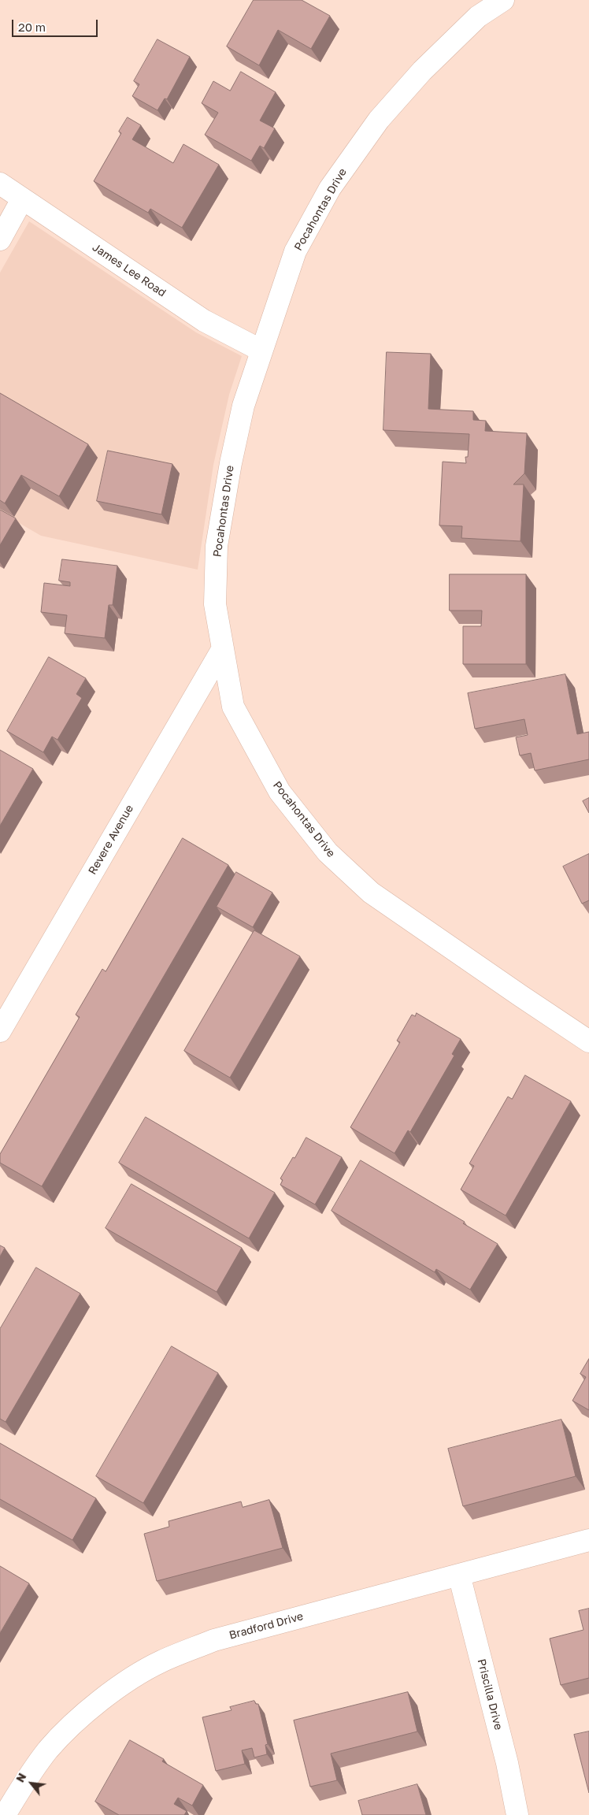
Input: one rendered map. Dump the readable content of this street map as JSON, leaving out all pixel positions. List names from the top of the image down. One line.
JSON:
{"streets":{"street":["Pocahontas Drive","James Lee Road","Revere Avenue","Bradford Drive","Priscilla Drive"]},"crossings":[["Pocahontas Drive","James Lee Road"],["Pocahontas Drive","Revere Avenue"],["Bradford Drive","Priscilla Drive"]],"scale_bar":"20 m","north":"top left"}
